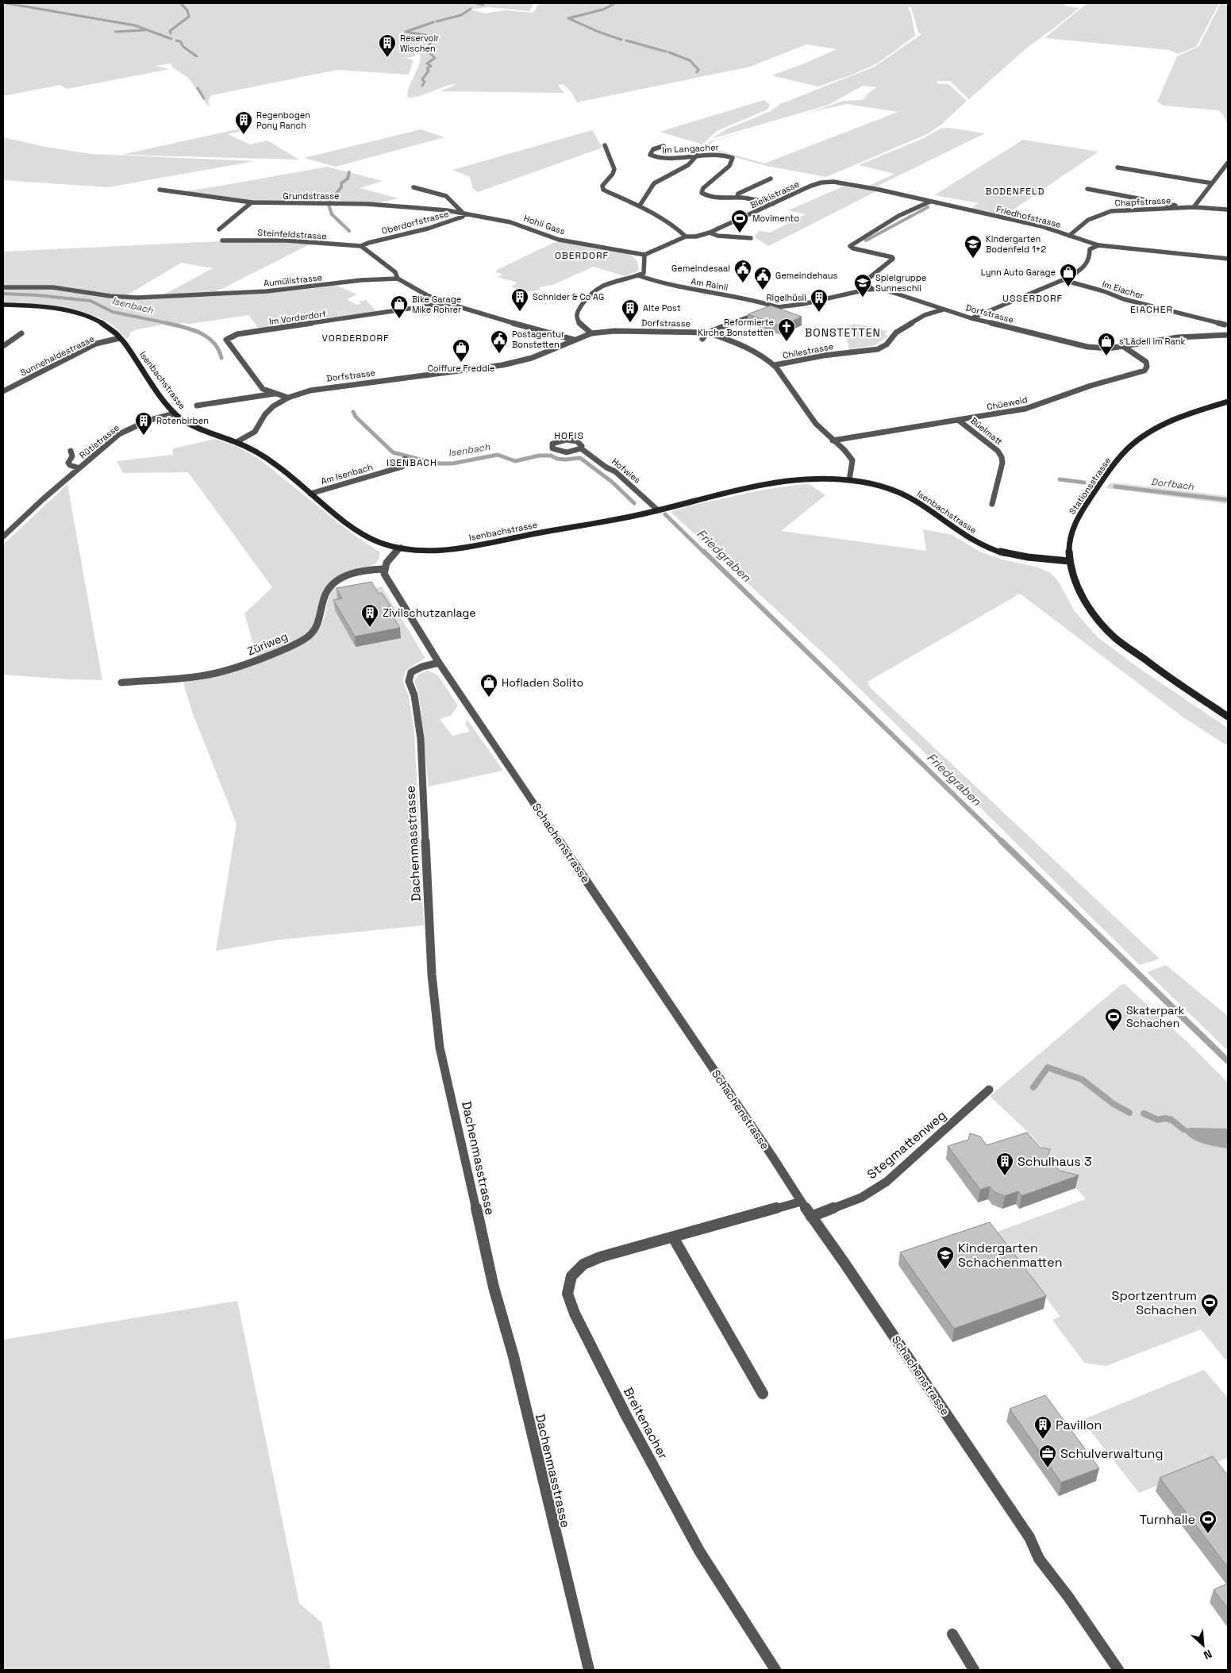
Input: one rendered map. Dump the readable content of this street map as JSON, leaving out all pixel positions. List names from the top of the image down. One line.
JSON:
{"streets":{"main road":["Isenbachstrasse","Stationsstrasse"],"street":["Im Langacher","Bleikistrasse","Grundstrasse","Chapfstrasse","Friedhofstrasse","Oberdorfstrasse","Hohli Gass","Steinfeldstrasse","Aumülistrasse","Am Rainli","Im Eiacher","Dorfstrasse","Im Vorderdorf","Chilestrasse","Sunnehaldestrasse","Chüeweid","Büelmatt","Rütistrasse","Hofwies","Am Isenbach","Züriweg","Schachenstrasse","Dachenmasstrasse","Stegmattenweg","Breitenacher"]},"crossings":[["Im Langacher","Bleikistrasse"],["Bleikistrasse","Friedhofstrasse"],["Bleikistrasse","Hohli Gass"],["Grundstrasse","Oberdorfstrasse"],["Grundstrasse","Hohli Gass"],["Chapfstrasse","Friedhofstrasse"],["Oberdorfstrasse","Hohli Gass"],["Oberdorfstrasse","Steinfeldstrasse"],["Am Rainli","Dorfstrasse"],["Dorfstrasse","Chilestrasse"],["Dorfstrasse","Isenbachstrasse"],["Dorfstrasse","Chüeweid"],["Sunnehaldestrasse","Isenbachstrasse"],["Isenbachstrasse","Rütistrasse"],["Isenbachstrasse","Hofwies"],["Isenbachstrasse","Am Isenbach"],["Isenbachstrasse","Stationsstrasse"],["Chüeweid","Büelmatt"],["Züriweg","Schachenstrasse"],["Schachenstrasse","Dachenmasstrasse"],["Schachenstrasse","Stegmattenweg"],["Schachenstrasse","Breitenacher"]],"districts":["BODENFELD","OBERDORF","USSERDORF","EIACHER","BONSTETTEN","VORDERDORF","HOFIS","ISENBACH"],"water":["Isenbach","Dorfbach","Friedgraben"],"places":{"building":["Reservoir Wischen","Regenbogen Pony Ranch","Schnider & Co AG","Rigelhüsli","Alte Post","Rotenbirben","Zivilschutzanlage","Schulhaus 3","Pavillon"],"sports":["Movimento","Skaterpark Schachen","Sportzentrum Schachen","Turnhalle"],"school or university":["Kindergarten Bodenfeld 1+2","Spielgruppe Sunneschii","Kindergarten Schachenmatten"],"public building":["Gemeindesaal","Gemeindehaus","Postagentur Bonstetten"],"shop":["Lynn Auto Garage","Bike Garage Mike Rohrer","s'Lädeli im Rank","Coiffure Freddie","Hofladen Solito"],"church":["Reformierte Kirche Bonstetten"],"office":["Schulverwaltung"]},"north":"bottom right"}
